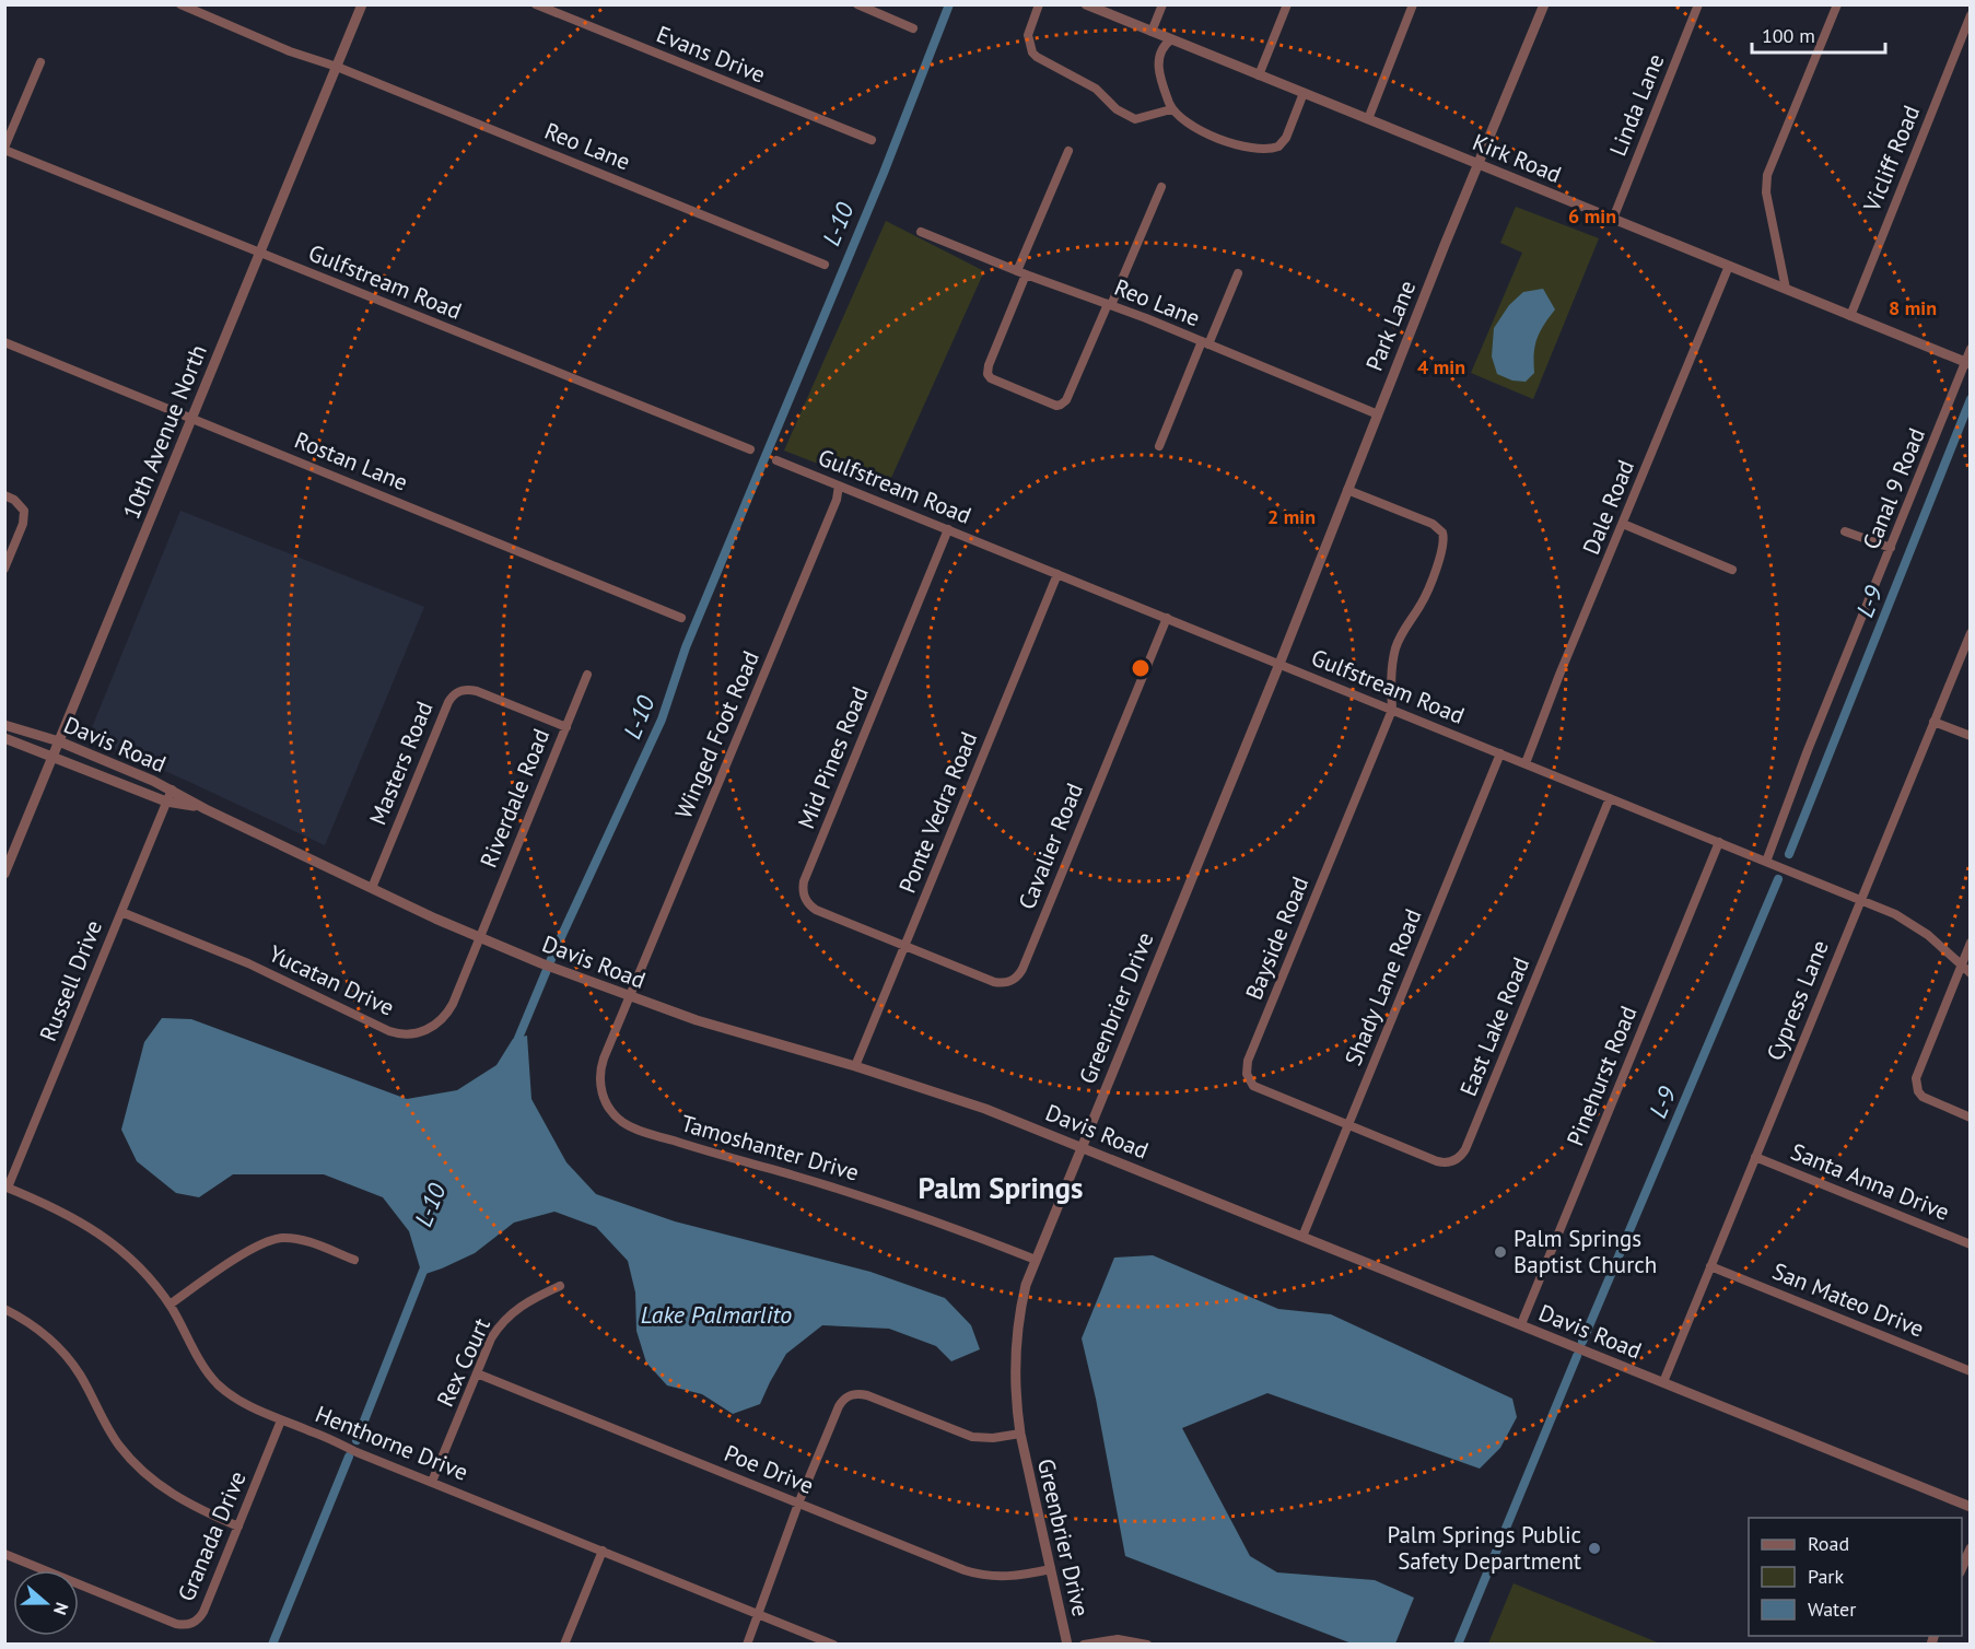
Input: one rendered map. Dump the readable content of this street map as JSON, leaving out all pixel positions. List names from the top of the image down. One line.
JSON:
{"streets":{"street":["Evans Drive","Linda Lane","Reo Lane","Kirk Road","Vicliff Road","Gulfstream Road","Park Lane","10th Avenue North","Rostan Lane","Canal 9 Road","Dale Road","Winged Foot Road","Davis Road","Mid Pines Road","Masters Road","Riverdale Road","Ponte Vedra Road","Cavalier Road","Bayside Road","Russell Drive","Yucatan Drive","Shady Lane Road","Cypress Lane","Greenbrier Drive","East Lake Road","Pinehurst Road","Tamoshanter Drive","Santa Anna Drive","San Mateo Drive","Rex Court","Henthorne Drive","Poe Drive","Granada Drive"]},"crossings":[["Linda Lane","Kirk Road"],["Reo Lane","Park Lane"],["Reo Lane","10th Avenue North"],["Kirk Road","Vicliff Road"],["Kirk Road","Park Lane"],["Kirk Road","Canal 9 Road"],["Kirk Road","Dale Road"],["Gulfstream Road","Park Lane"],["Gulfstream Road","10th Avenue North"],["Gulfstream Road","Canal 9 Road"],["Gulfstream Road","Dale Road"],["Gulfstream Road","Winged Foot Road"],["Gulfstream Road","Mid Pines Road"],["Gulfstream Road","Ponte Vedra Road"],["Gulfstream Road","Cavalier Road"],["Gulfstream Road","Bayside Road"],["Gulfstream Road","Shady Lane Road"],["Gulfstream Road","Cypress Lane"],["Gulfstream Road","Greenbrier Drive"],["Gulfstream Road","East Lake Road"],["Gulfstream Road","Pinehurst Road"],["Park Lane","Greenbrier Drive"],["10th Avenue North","Rostan Lane"],["10th Avenue North","Davis Road"],["Winged Foot Road","Davis Road"],["Winged Foot Road","Tamoshanter Drive"],["Davis Road","Masters Road"],["Davis Road","Riverdale Road"],["Davis Road","Ponte Vedra Road"],["Davis Road","Russell Drive"],["Davis Road","Yucatan Drive"],["Davis Road","Shady Lane Road"],["Davis Road","Cypress Lane"],["Davis Road","Greenbrier Drive"],["Davis Road","Pinehurst Road"],["Davis Road","Tamoshanter Drive"],["Mid Pines Road","Ponte Vedra Road"],["Mid Pines Road","Cavalier Road"],["Masters Road","Riverdale Road"],["Riverdale Road","Yucatan Drive"],["Ponte Vedra Road","Cavalier Road"],["Bayside Road","Shady Lane Road"],["Bayside Road","East Lake Road"],["Russell Drive","Yucatan Drive"],["Russell Drive","Henthorne Drive"],["Shady Lane Road","East Lake Road"],["Cypress Lane","Santa Anna Drive"],["Cypress Lane","San Mateo Drive"],["Greenbrier Drive","Tamoshanter Drive"],["Greenbrier Drive","Poe Drive"],["Rex Court","Henthorne Drive"],["Rex Court","Poe Drive"],["Henthorne Drive","Granada Drive"]],"districts":["Palm Springs"],"water":["L-10","L-9","Lake Palmarlito"],"places":["Palm Springs Baptist Church","Palm Springs Public Safety Department"],"legend":["Road","Park","Water"],"scale_bar":"100 m","north":"right","rings":["6 min","8 min","4 min","2 min"]}
